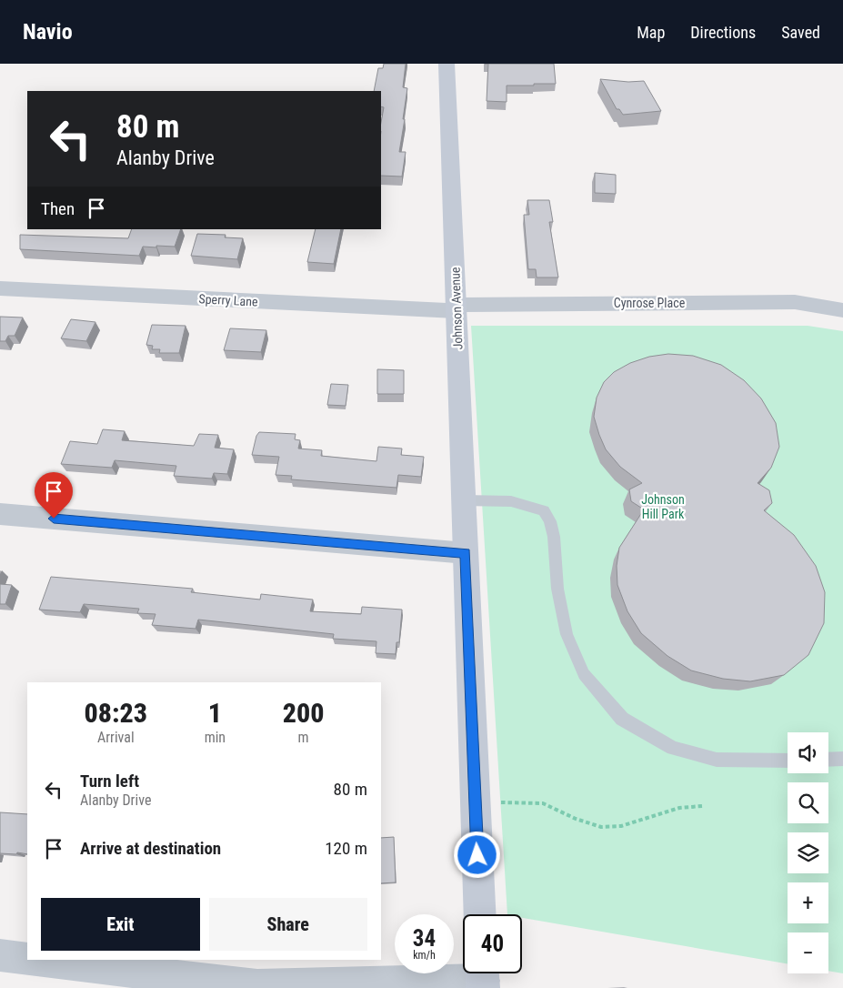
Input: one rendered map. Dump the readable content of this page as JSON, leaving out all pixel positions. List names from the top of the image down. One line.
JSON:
{"streets":{"street":["Sperry Lane","Cynrose Place","Johnson Avenue"]},"crossings":[["Sperry Lane","Cynrose Place"],["Sperry Lane","Johnson Avenue"],["Cynrose Place","Johnson Avenue"]],"parks":["Johnson Hill Park"],"page":{"header":"Navio","nav":["Map","Directions","Saved"],"turn":["80 m","Alanby Drive"],"then":"Then","eta":["08:23","Arrival","1","min","200","m"],"map_buttons":["+","−"],"list":[{"name":"Turn left","note":"Alanby Drive","value":"80 m"},{"name":"Arrive at destination","value":"120 m"}],"buttons":["Exit","Share"],"speed":"34 km/h","limit":"40"}}
